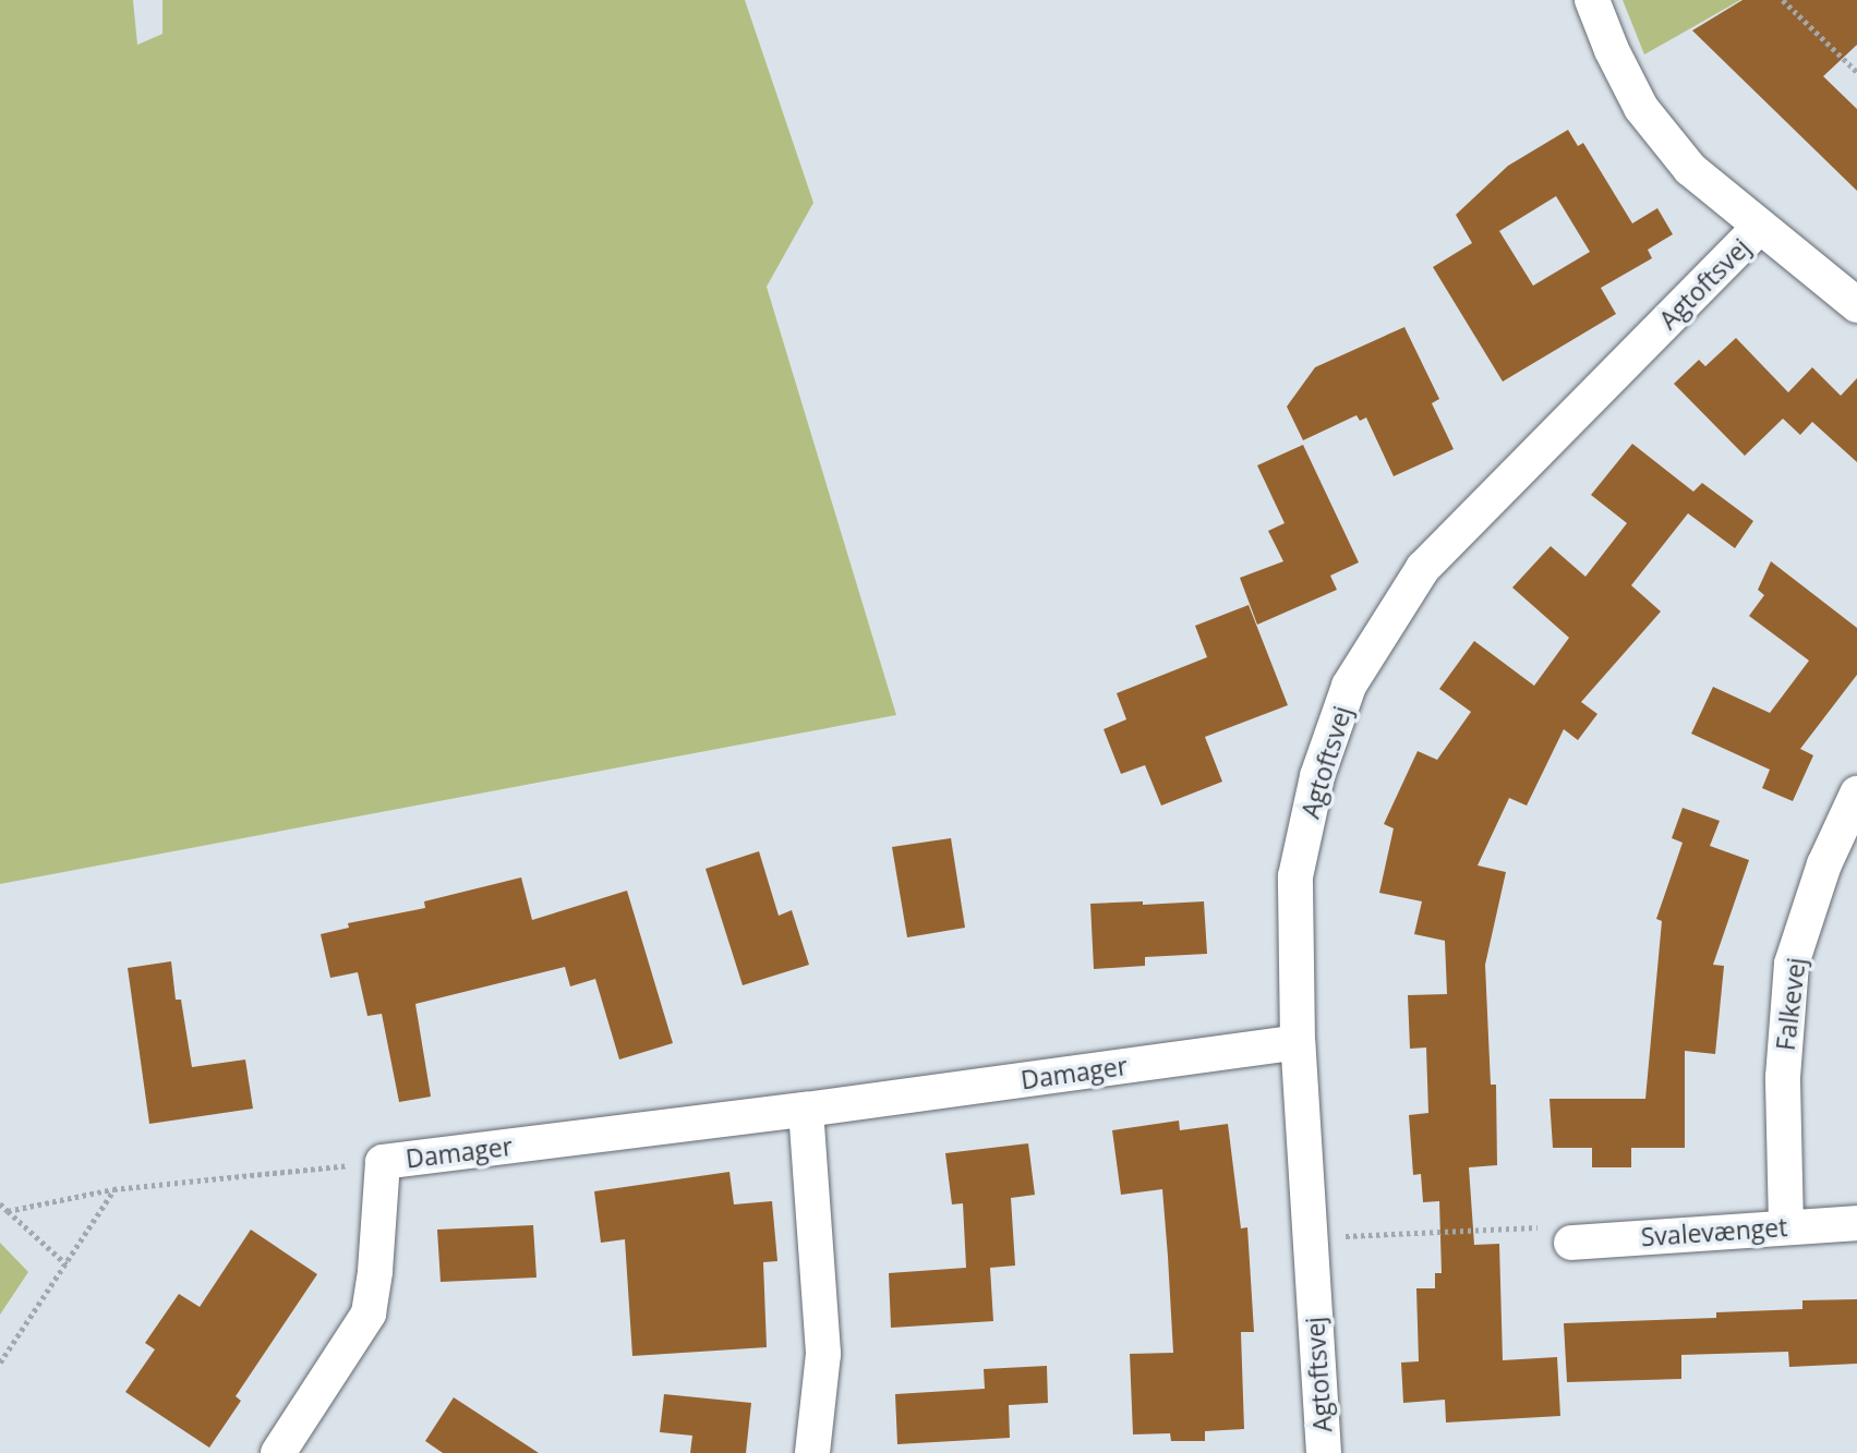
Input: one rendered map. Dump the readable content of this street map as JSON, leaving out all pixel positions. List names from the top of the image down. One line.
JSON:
{"streets":{"street":["Agtoftsvej","Falkevej","Damager","Svalevænget"]},"crossings":[["Agtoftsvej","Damager"],["Falkevej","Svalevænget"]]}
